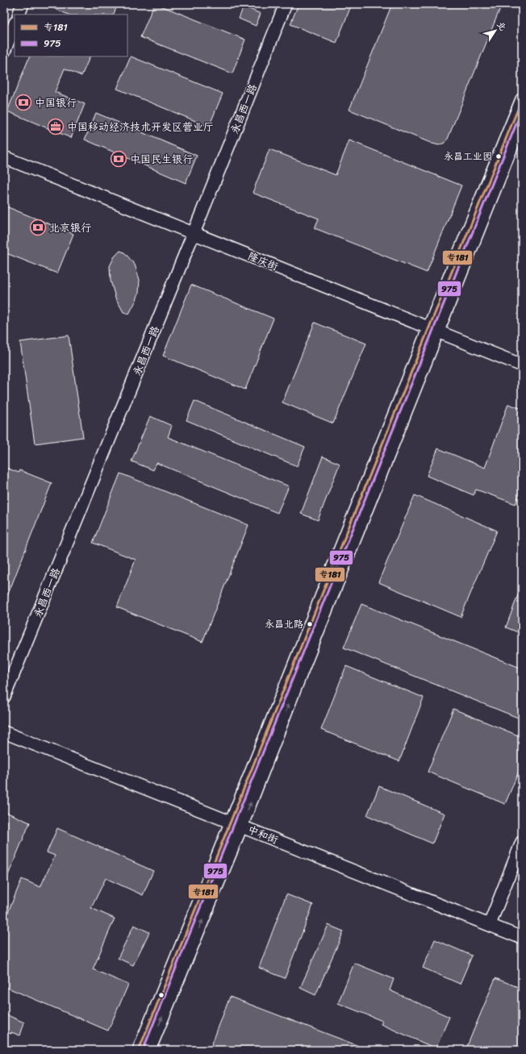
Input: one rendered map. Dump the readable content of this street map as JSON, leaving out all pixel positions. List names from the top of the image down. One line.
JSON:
{"streets":{"street":["永昌西一路","隆庆街","中和街"]},"crossings":[["永昌西一路","隆庆街"]],"places":{"bank":["中国银行","中国民生银行","北京银行"],"office":["中国移动经济技术开发区营业厅"],"other":["永昌工业园","永昌北路"]},"lines":["transit line 专181","transit line 975"],"legend":["专181","975"],"north":"top right"}
